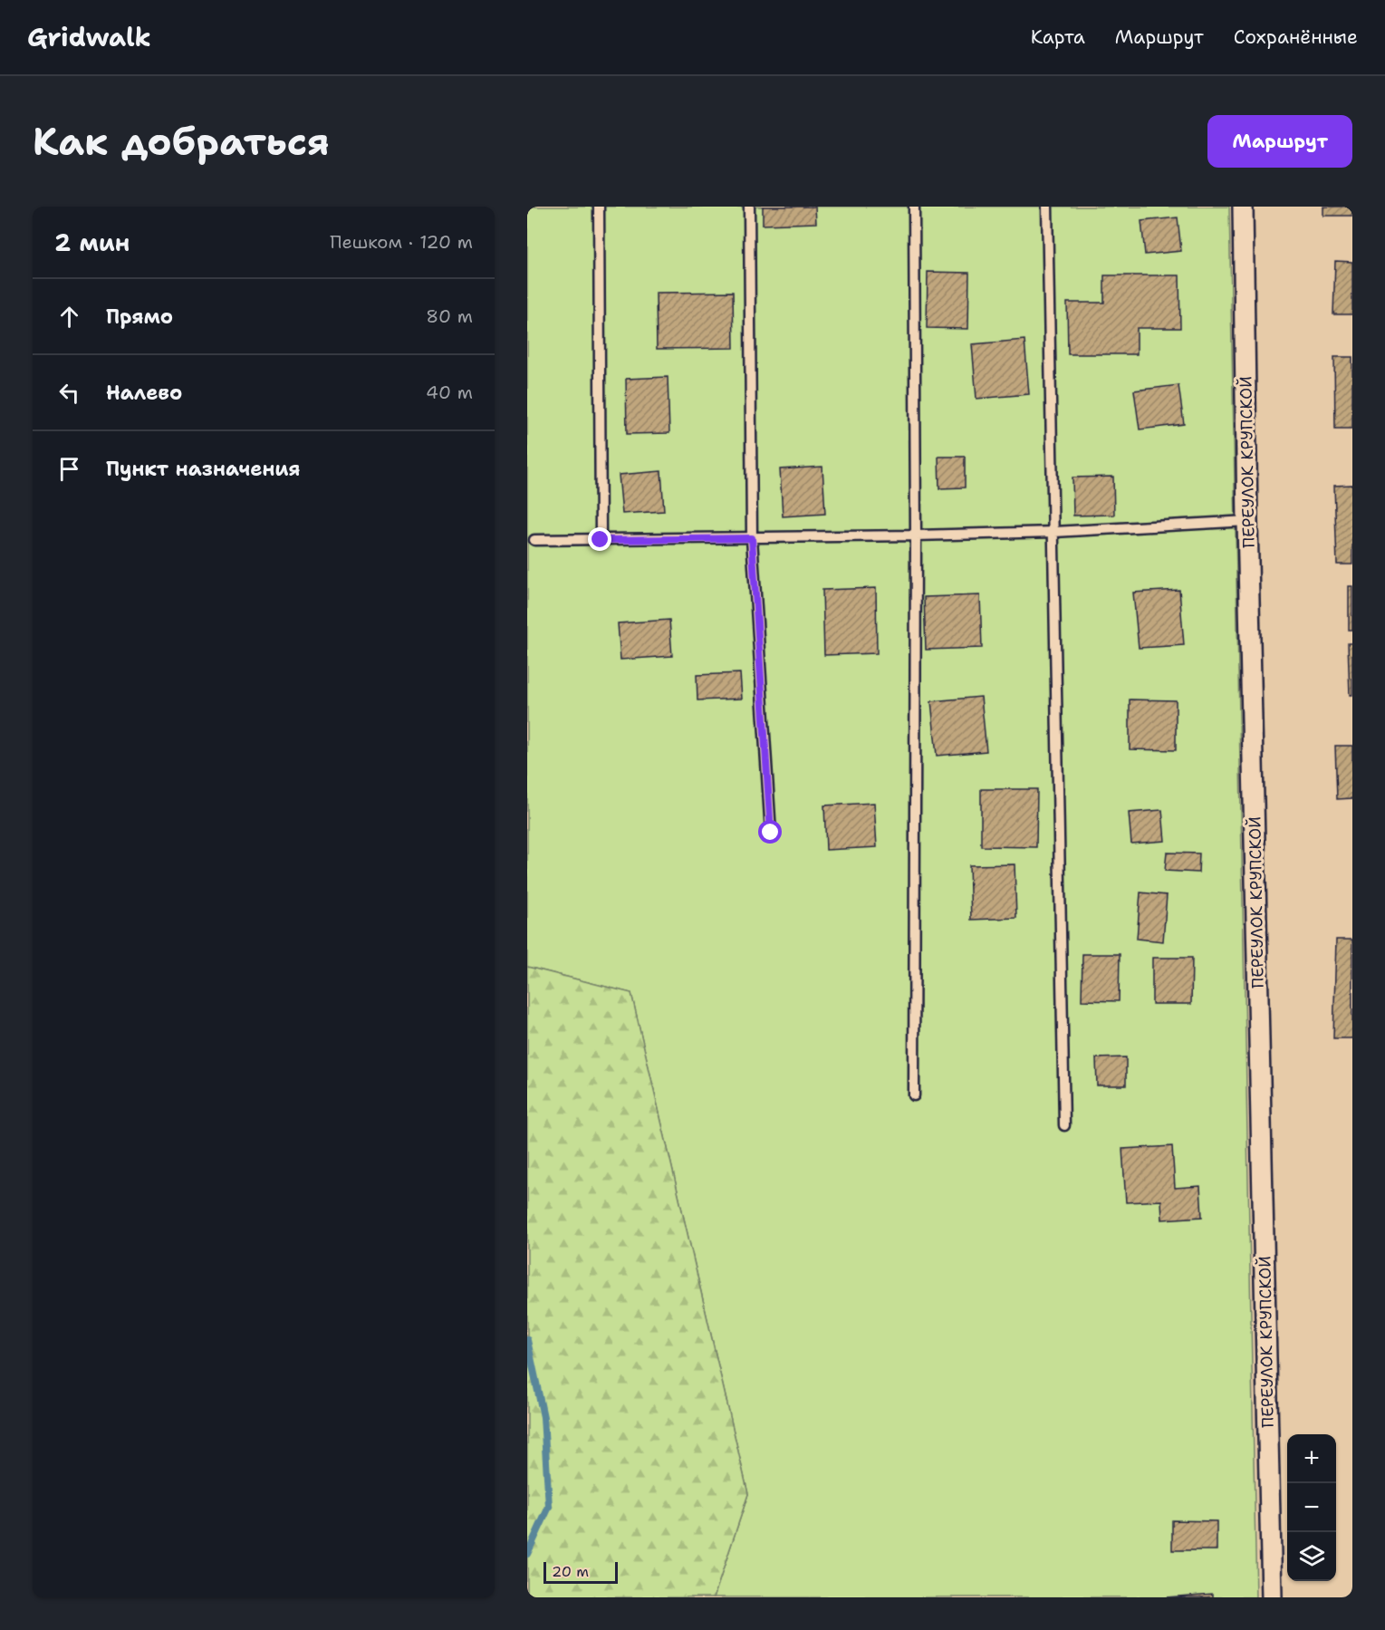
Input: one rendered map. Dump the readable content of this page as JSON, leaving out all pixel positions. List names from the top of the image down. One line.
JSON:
{"streets":{"street":["ПЕРЕУЛОК КРУПСКОЙ"]},"scale_bar":"20 m","page":{"header":"Gridwalk","nav":["Карта","Маршрут","Сохранённые"],"buttons":"Маршрут","title":"Как добраться","heading":["2 мин","Пешком · 120 m"],"list":[["Прямо","80 m"],["Налево","40 m"],"Пункт назначения"],"map_buttons":["+","−"],"scale":"20 m"}}
